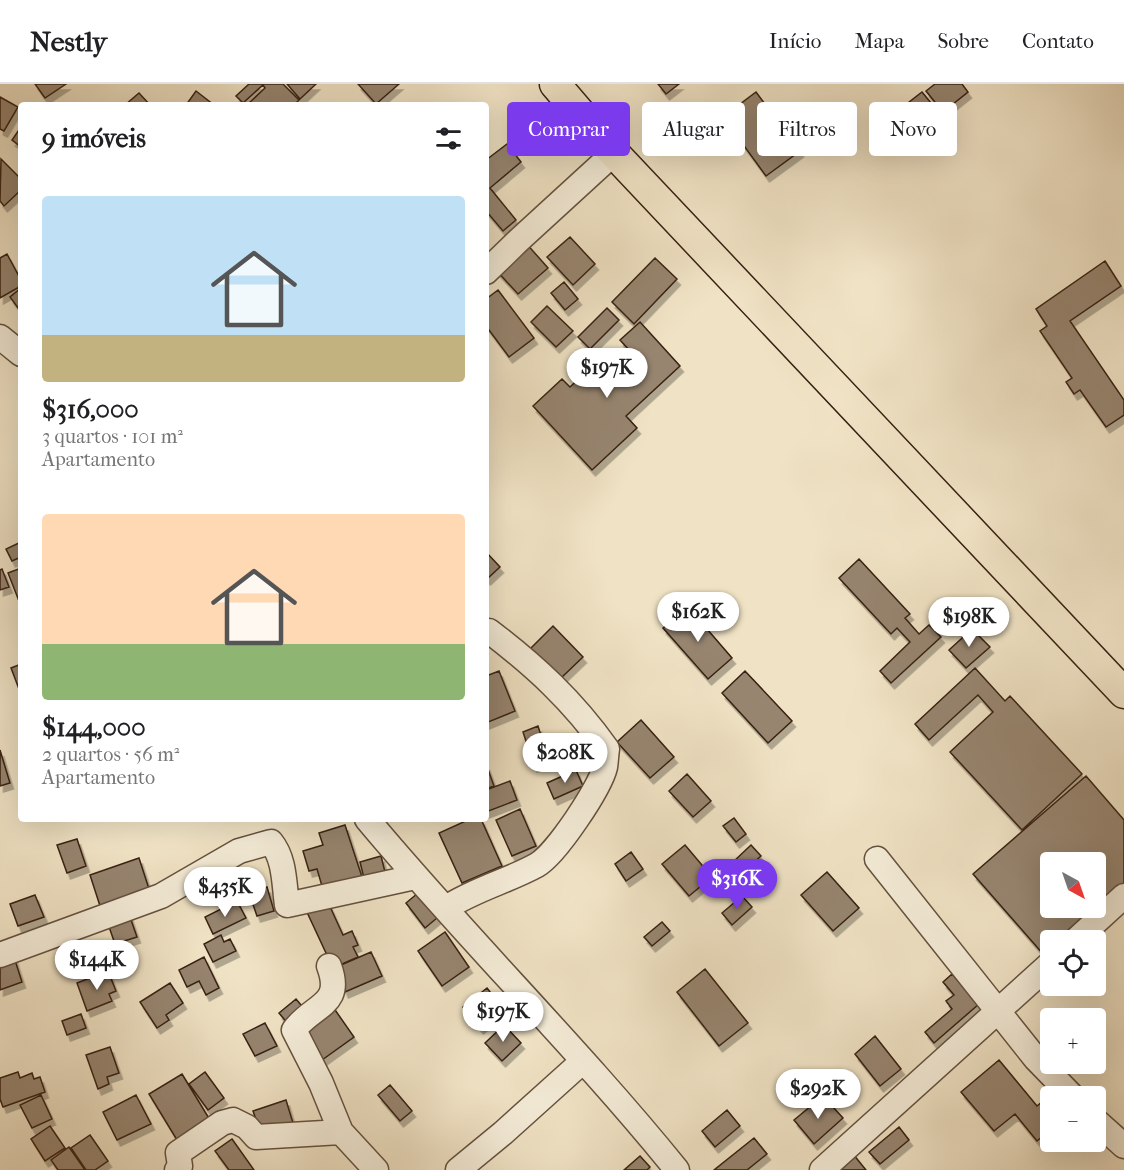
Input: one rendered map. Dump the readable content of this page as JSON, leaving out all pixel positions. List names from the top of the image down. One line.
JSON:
{"north":"bottom right","page":{"header":"Nestly","nav":["Início","Mapa","Sobre","Contato"],"chip":["Comprar","Alugar","Filtros","Novo"],"heading":"9 imóveis","list":[{"name":"$316,000","note":"3 quartos · 101 m² · Apartamento"},{"name":"$144,000","note":"2 quartos · 56 m² · Apartamento"}],"price":["$197K","$162K","$198K","$208K","$316K","$435K","$144K","$197K","$292K"],"map_buttons":["+","−"]}}
